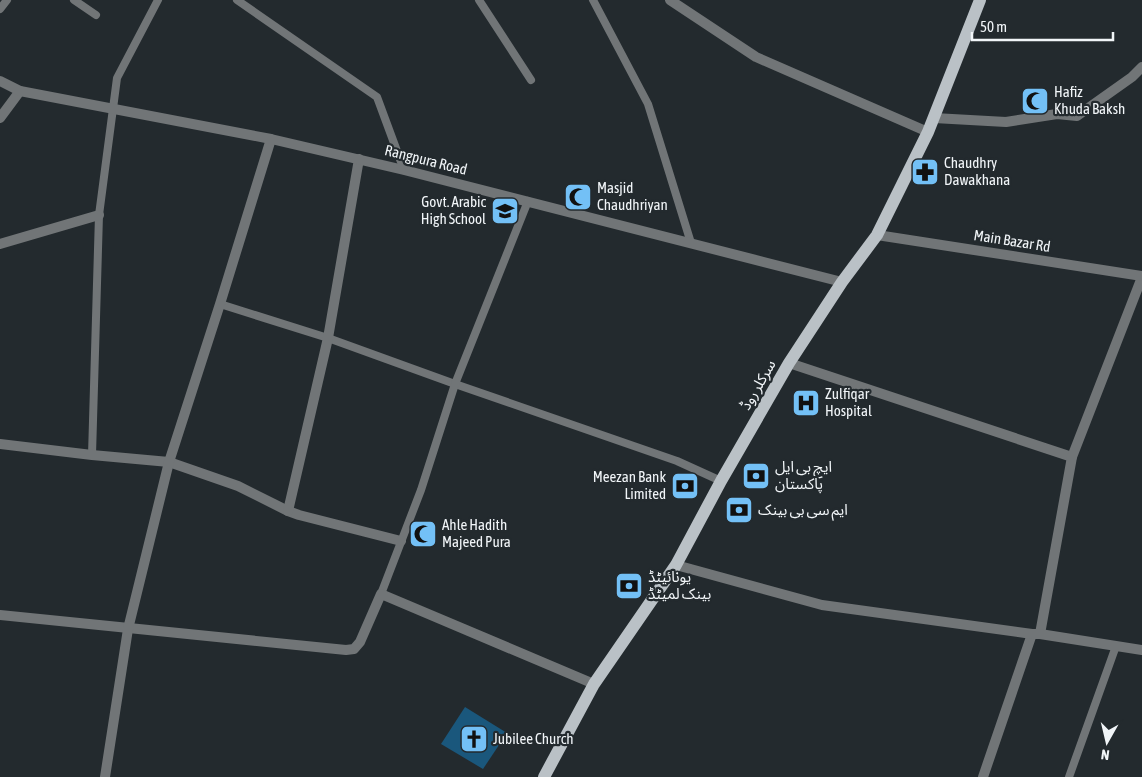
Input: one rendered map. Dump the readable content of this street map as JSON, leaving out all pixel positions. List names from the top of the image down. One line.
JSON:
{"streets":{"main road":["سرکلر روڈ"],"street":["Rangpura Road","Main Bazar Rd"]},"crossings":[["Rangpura Road","سرکلر روڈ"],["Main Bazar Rd","سرکلر روڈ"]],"places":{"mosque":["Hafiz Khuda Baksh","Masjid Chaudhriyan","Ahle Hadith Majeed Pura"],"pharmacy":["Chaudhry Dawakhana"],"school or university":["Govt. Arabic High School"],"hospital":["Zulfiqar Hospital"],"bank":["ایچ بی ایل پاکستان","Meezan Bank Limited","ایم سی بی بینک","یونائیٹڈ بینک لمیٹڈ"],"church":["Jubilee Church"]},"scale_bar":"50 m","north":"bottom"}
